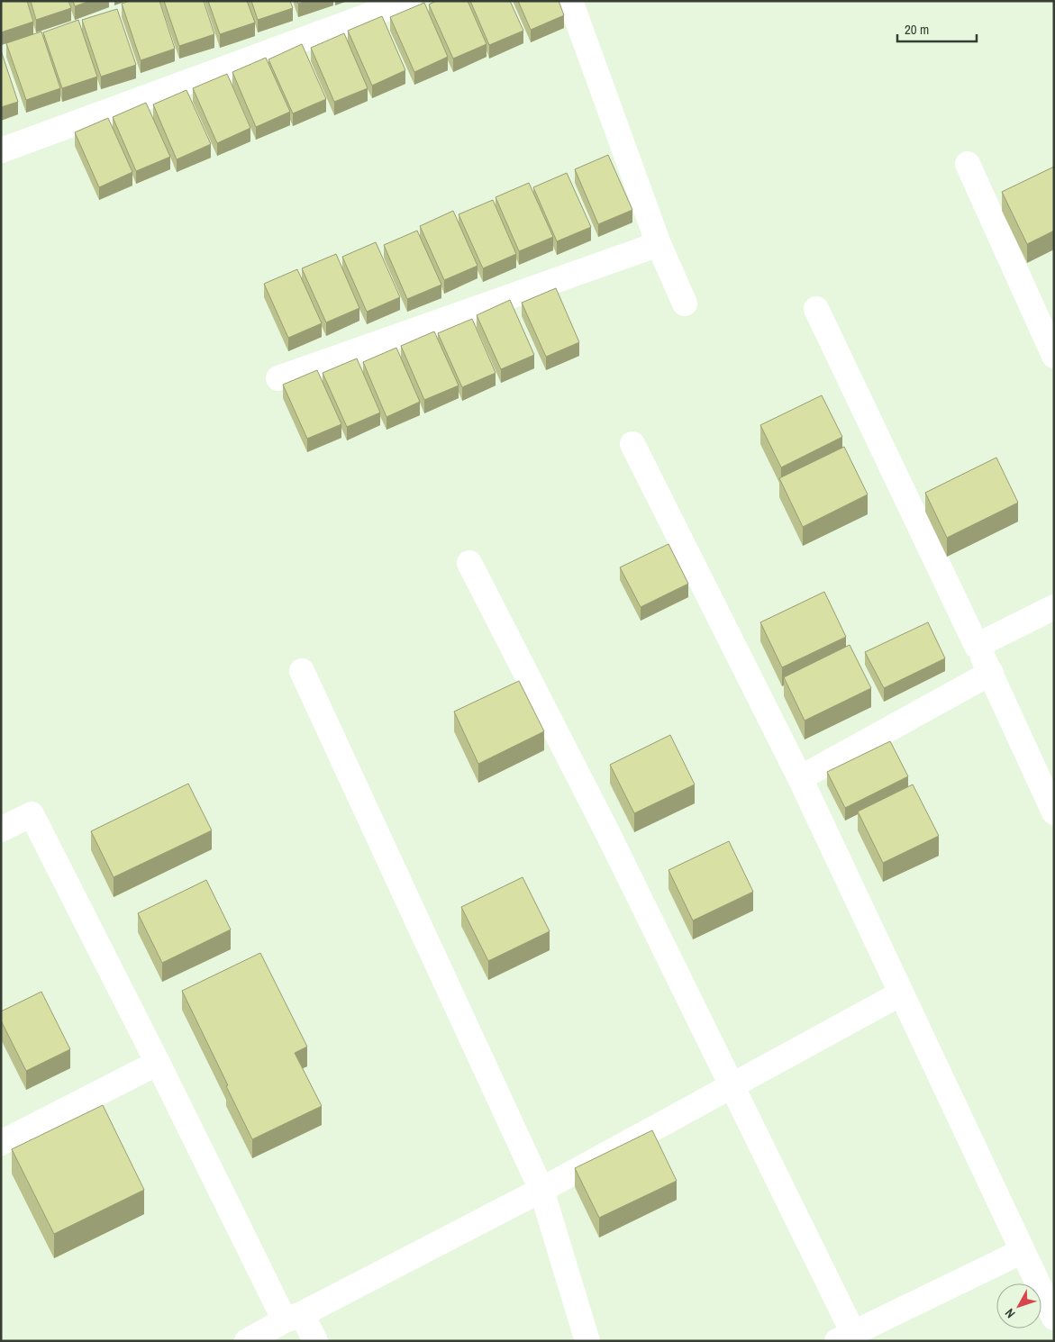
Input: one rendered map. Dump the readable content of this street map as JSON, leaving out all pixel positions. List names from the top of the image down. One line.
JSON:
{"scale_bar":"20 m","north":"bottom left"}
